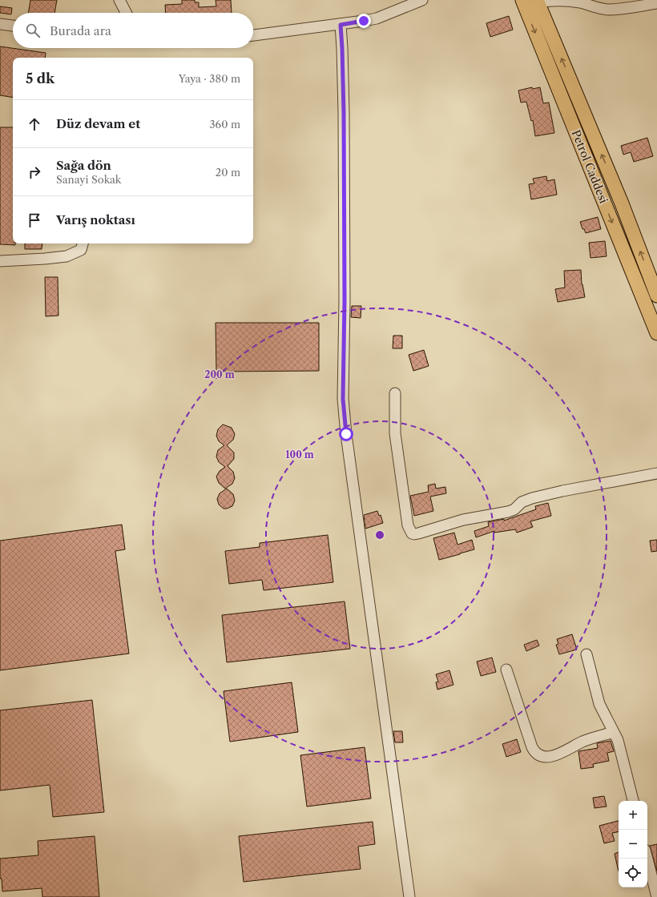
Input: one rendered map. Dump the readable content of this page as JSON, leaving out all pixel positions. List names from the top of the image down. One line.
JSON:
{"streets":{"main road":["Petrol Caddesi"]},"page":{"search":"Burada ara","heading":["5 dk","Yaya · 380 m"],"list":[["Düz devam et","360 m"],["Sağa dön","Sanayi Sokak","20 m"],"Varış noktası"],"map_buttons":["+","−"]},"rings":["200 m","100 m"]}
